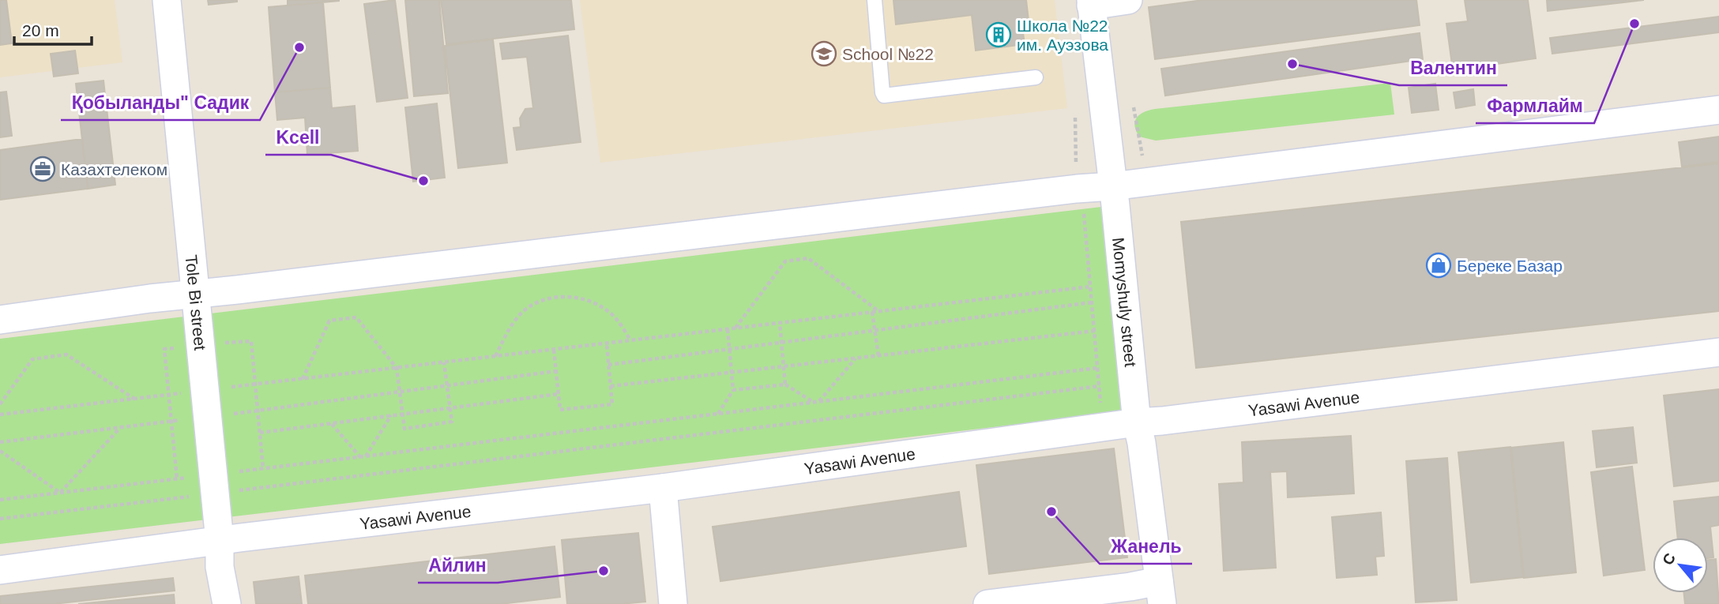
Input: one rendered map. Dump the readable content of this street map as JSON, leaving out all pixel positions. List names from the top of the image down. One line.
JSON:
{"streets":{"street":["Tole Bi street","Momyshuly street","Yasawi Avenue"]},"crossings":[["Tole Bi street","Yasawi Avenue"],["Momyshuly street","Yasawi Avenue"]],"places":{"other":["Фармлайм","Қобыланды\" Садик","Валентин","Kcell","Жанель","Айлин"],"building":["Школа №22 им. Ауэзова"],"school or university":["School №22"],"office":["Казахтелеком"],"shop":["Береке Базар"]},"scale_bar":"20 m","north":"top left"}
